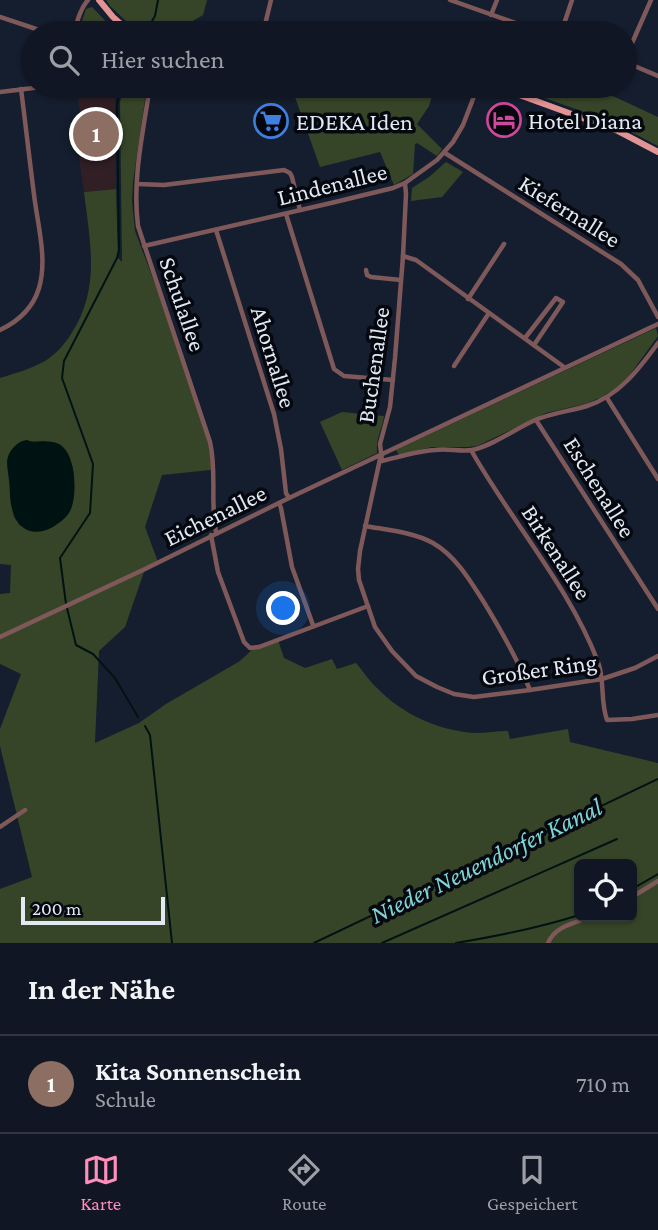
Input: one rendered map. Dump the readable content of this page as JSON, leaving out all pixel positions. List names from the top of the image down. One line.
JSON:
{"streets":{"street":["Lindenallee","Kiefernallee","Schulallee","Ahornallee","Buchenallee","Eschenallee","Eichenallee","Birkenallee","Großer Ring"]},"crossings":[["Lindenallee","Kiefernallee"],["Lindenallee","Schulallee"],["Lindenallee","Ahornallee"],["Lindenallee","Buchenallee"],["Schulallee","Eichenallee"],["Ahornallee","Eichenallee"],["Buchenallee","Eichenallee"],["Buchenallee","Großer Ring"],["Eschenallee","Eichenallee"],["Eichenallee","Birkenallee"],["Eichenallee","Großer Ring"],["Birkenallee","Großer Ring"]],"water":["Nieder Neuendorfer Kanal"],"places":{"hotel":["Hotel Diana"],"supermarket":["EDEKA Iden"]},"scale_bar":"200 m","page":{"search":"Hier suchen","pins":"1","scale":"200 m","heading":"In der Nähe","list":[{"mark":"1","name":"Kita Sonnenschein","note":"Schule","value":"710 m"}],"nav":["Karte","Route","Gespeichert"]}}
